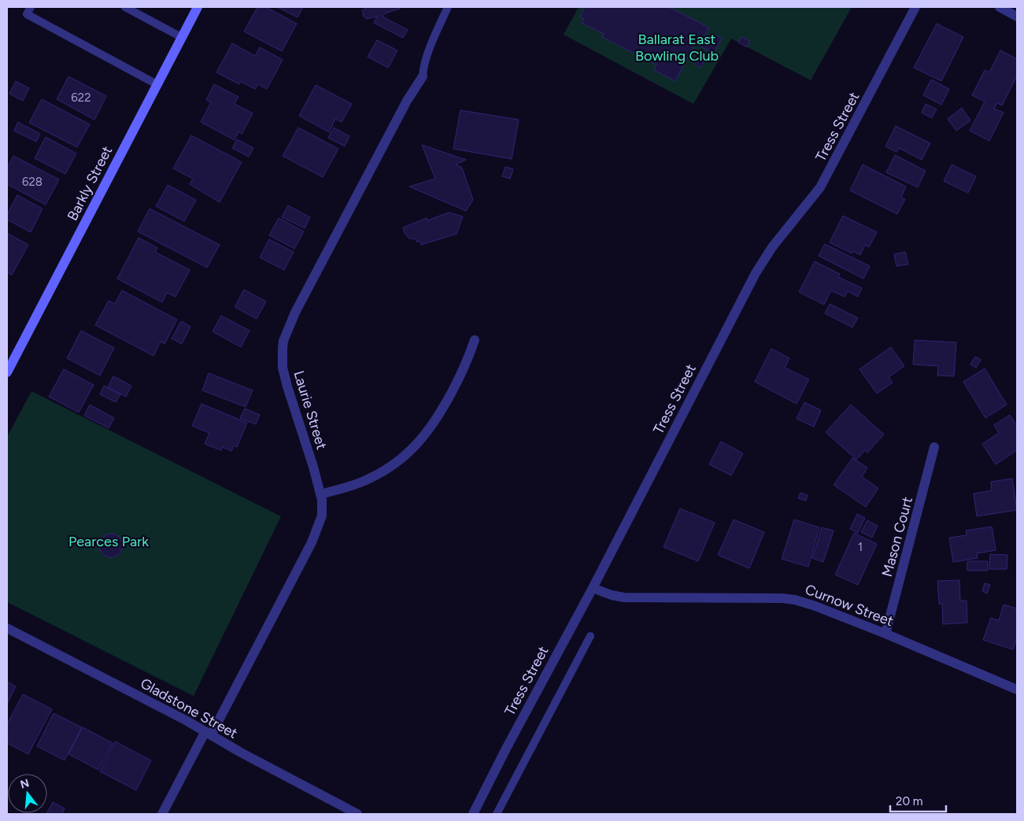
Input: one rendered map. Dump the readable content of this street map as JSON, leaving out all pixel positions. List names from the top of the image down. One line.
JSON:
{"streets":{"main road":["Barkly Street"],"street":["Tress Street","Laurie Street","Mason Court","Curnow Street","Gladstone Street"]},"crossings":[["Tress Street","Curnow Street"],["Laurie Street","Gladstone Street"],["Mason Court","Curnow Street"]],"parks":["Ballarat East Bowling Club","Pearces Park"],"house_numbers":["622","628","1"],"scale_bar":"20 m","north":"top"}
